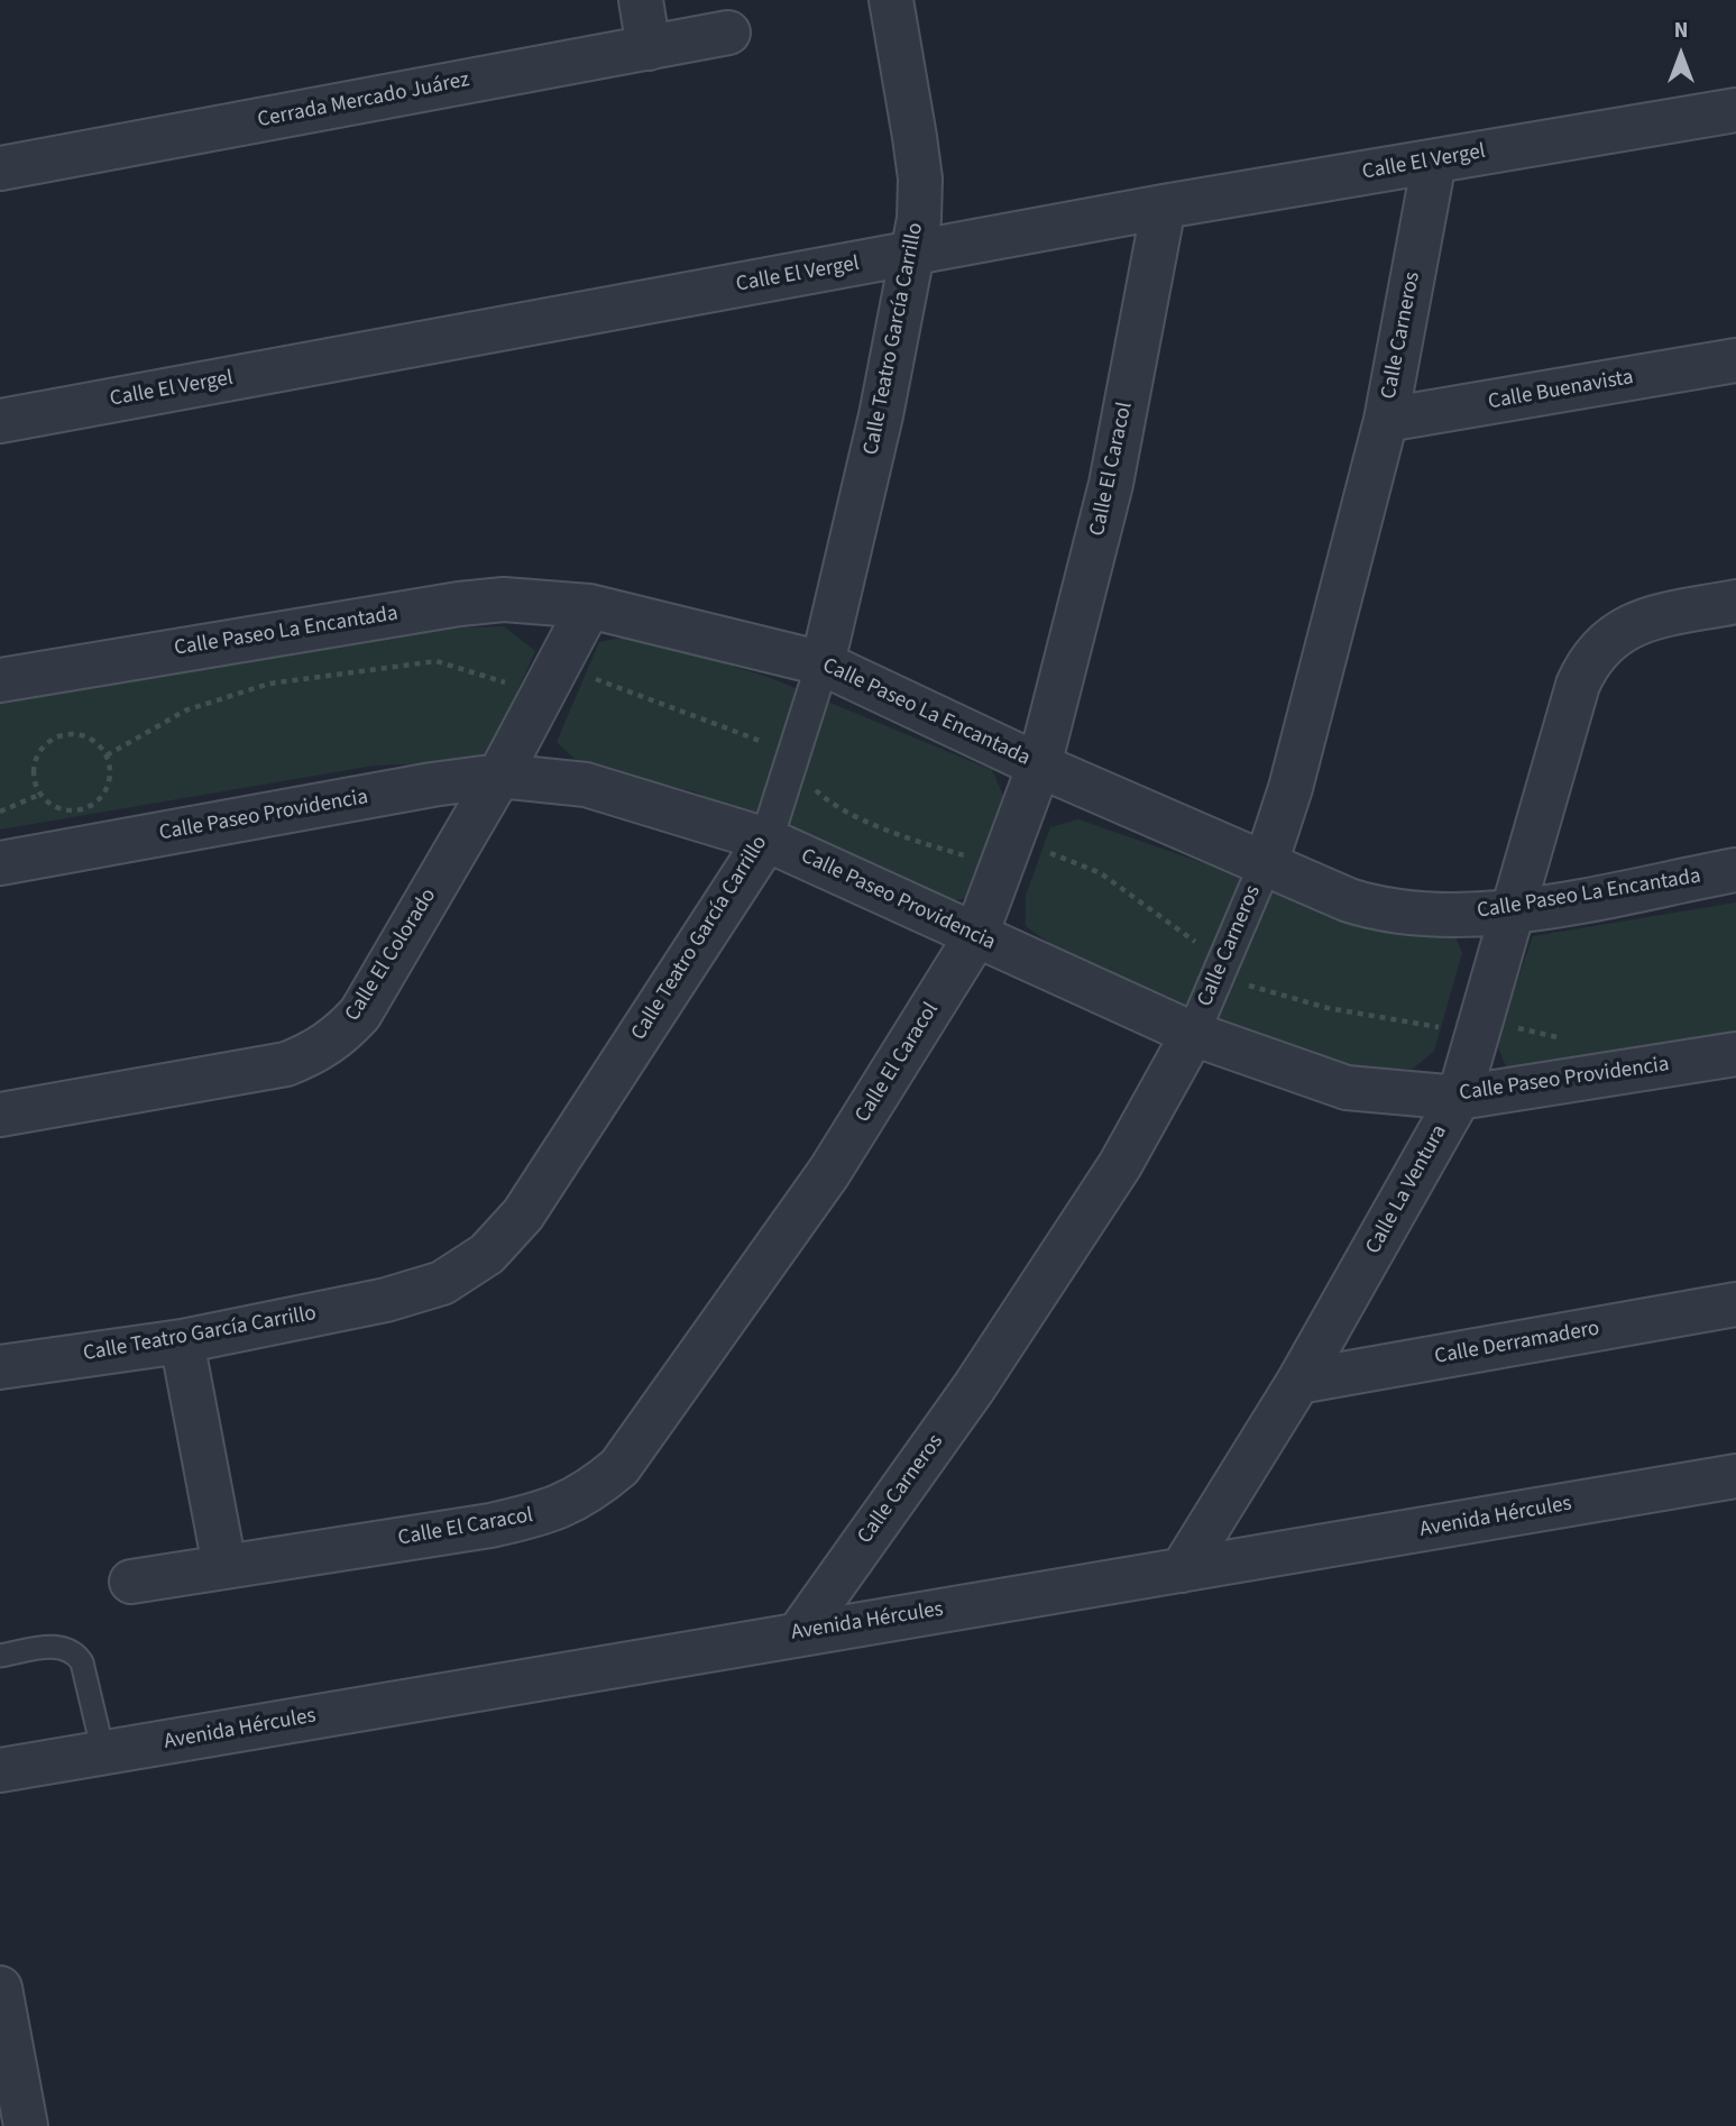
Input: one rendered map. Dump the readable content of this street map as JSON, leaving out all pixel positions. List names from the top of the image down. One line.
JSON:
{"streets":{"street":["Cerrada Mercado Juárez","Calle El Vergel","Calle Carneros","Calle Teatro García Carrillo","Calle Buenavista","Calle El Caracol","Calle Paseo La Encantada","Calle Paseo Providencia","Calle El Colorado","Calle La Ventura","Calle Derramadero","Avenida Hércules"]},"crossings":[["Calle El Vergel","Calle Carneros"],["Calle El Vergel","Calle Teatro García Carrillo"],["Calle El Vergel","Calle El Caracol"],["Calle Carneros","Calle Buenavista"],["Calle Carneros","Calle Paseo La Encantada"],["Calle Carneros","Calle Paseo Providencia"],["Calle Carneros","Avenida Hércules"],["Calle Teatro García Carrillo","Calle Paseo La Encantada"],["Calle Teatro García Carrillo","Calle Paseo Providencia"],["Calle El Caracol","Calle Paseo La Encantada"],["Calle El Caracol","Calle Paseo Providencia"],["Calle Paseo La Encantada","Calle El Colorado"],["Calle Paseo La Encantada","Calle La Ventura"],["Calle Paseo Providencia","Calle El Colorado"],["Calle Paseo Providencia","Calle La Ventura"],["Calle La Ventura","Calle Derramadero"],["Calle La Ventura","Avenida Hércules"]],"north":"top"}
